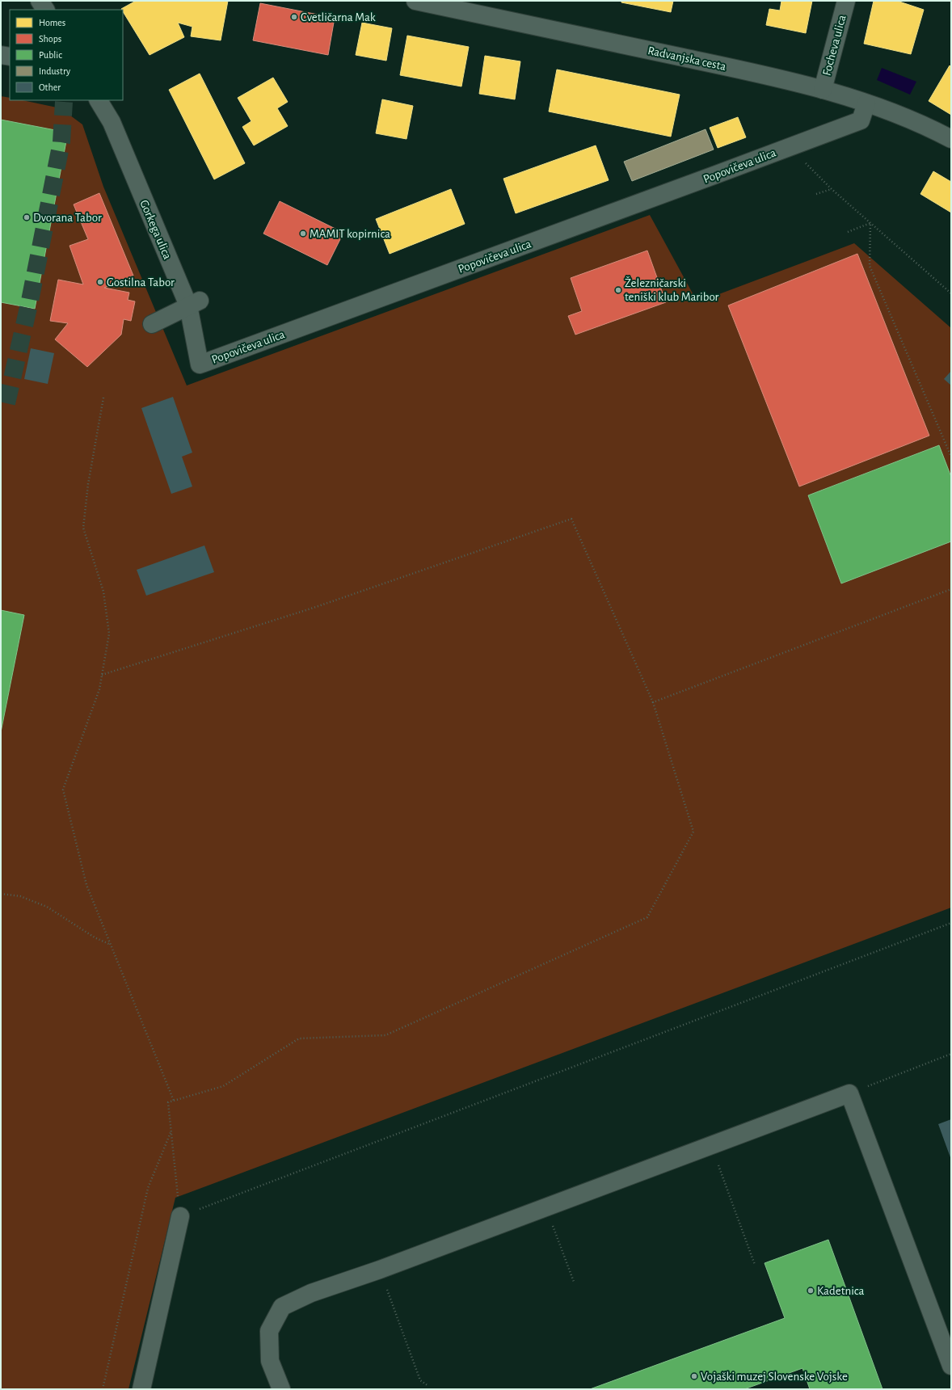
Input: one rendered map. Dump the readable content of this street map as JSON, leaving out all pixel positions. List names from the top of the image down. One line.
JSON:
{"streets":{"street":["Focheva ulica","Radvanjska cesta","Popovičeva ulica","Gorkega ulica"]},"crossings":[["Focheva ulica","Radvanjska cesta"],["Radvanjska cesta","Popovičeva ulica"],["Popovičeva ulica","Gorkega ulica"]],"places":["Cvetličarna Mak","Dvorana Tabor","MAMIT kopirnica","Gostilna Tabor","Železničarski teniški klub Maribor","Kadetnica","Vojaški muzej Slovenske Vojske"],"legend":["Homes","Shops","Public","Industry","Other"]}
